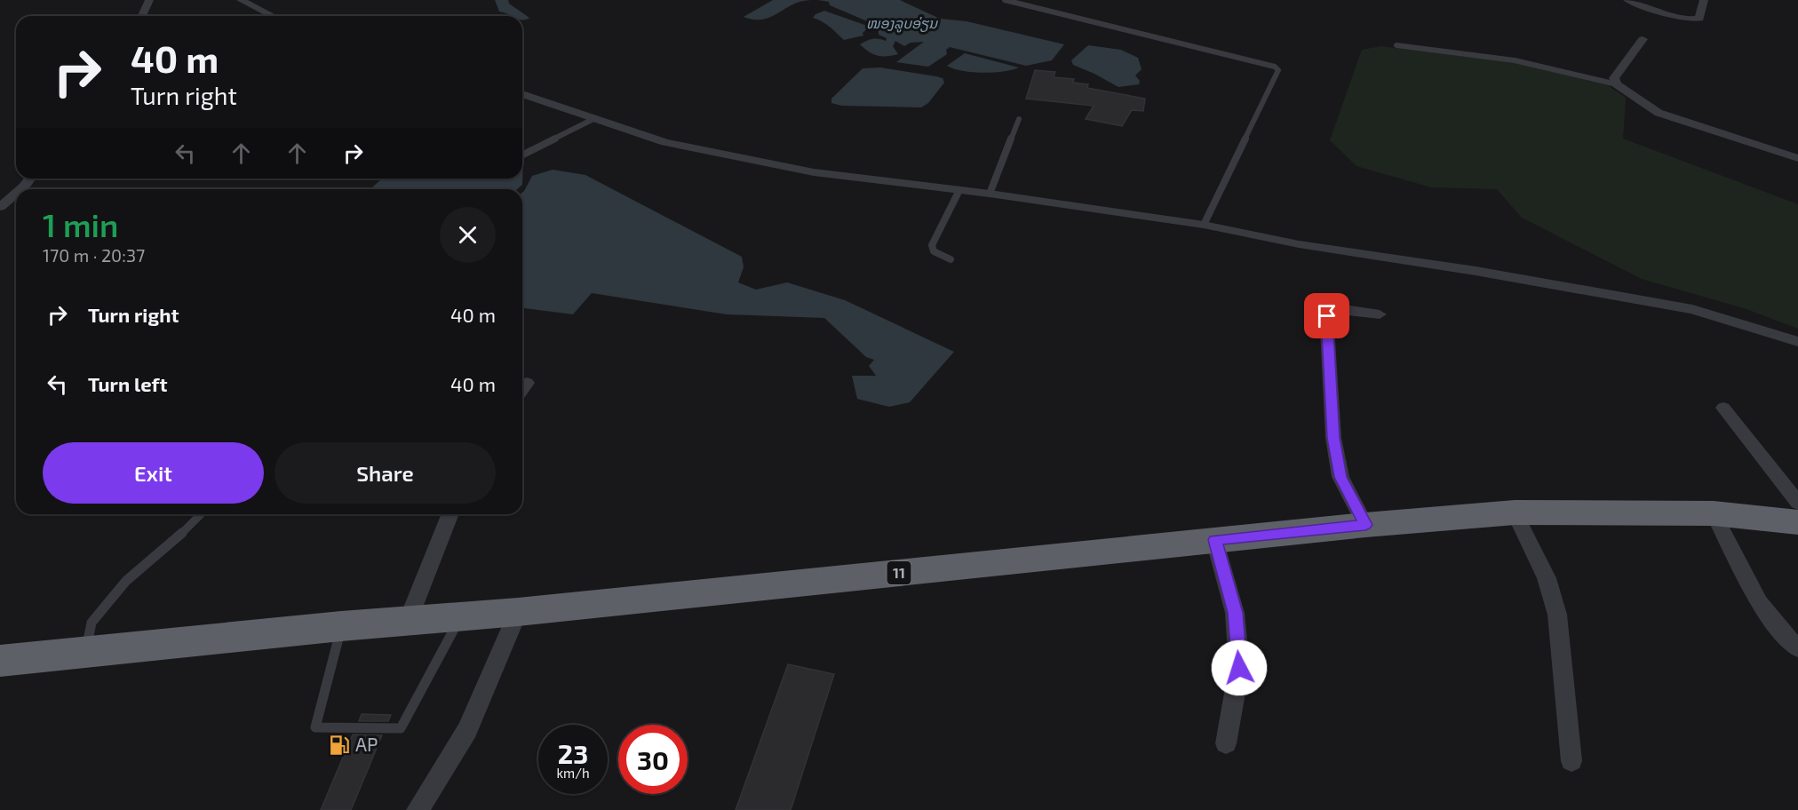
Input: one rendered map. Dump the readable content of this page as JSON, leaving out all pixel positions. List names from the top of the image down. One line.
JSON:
{"streets":{"highway":["11"]},"water":["ໜອງລູບອ່ຽນ"],"places":{"fuel station":["AP"]},"page":{"turn":["40 m","Turn right"],"heading":["1 min","170 m · 20:37"],"list":[{"name":"Turn right","value":"40 m"},{"name":"Turn left","value":"40 m"}],"buttons":["Exit","Share"],"speed":"23 km/h","limit":"30"}}
